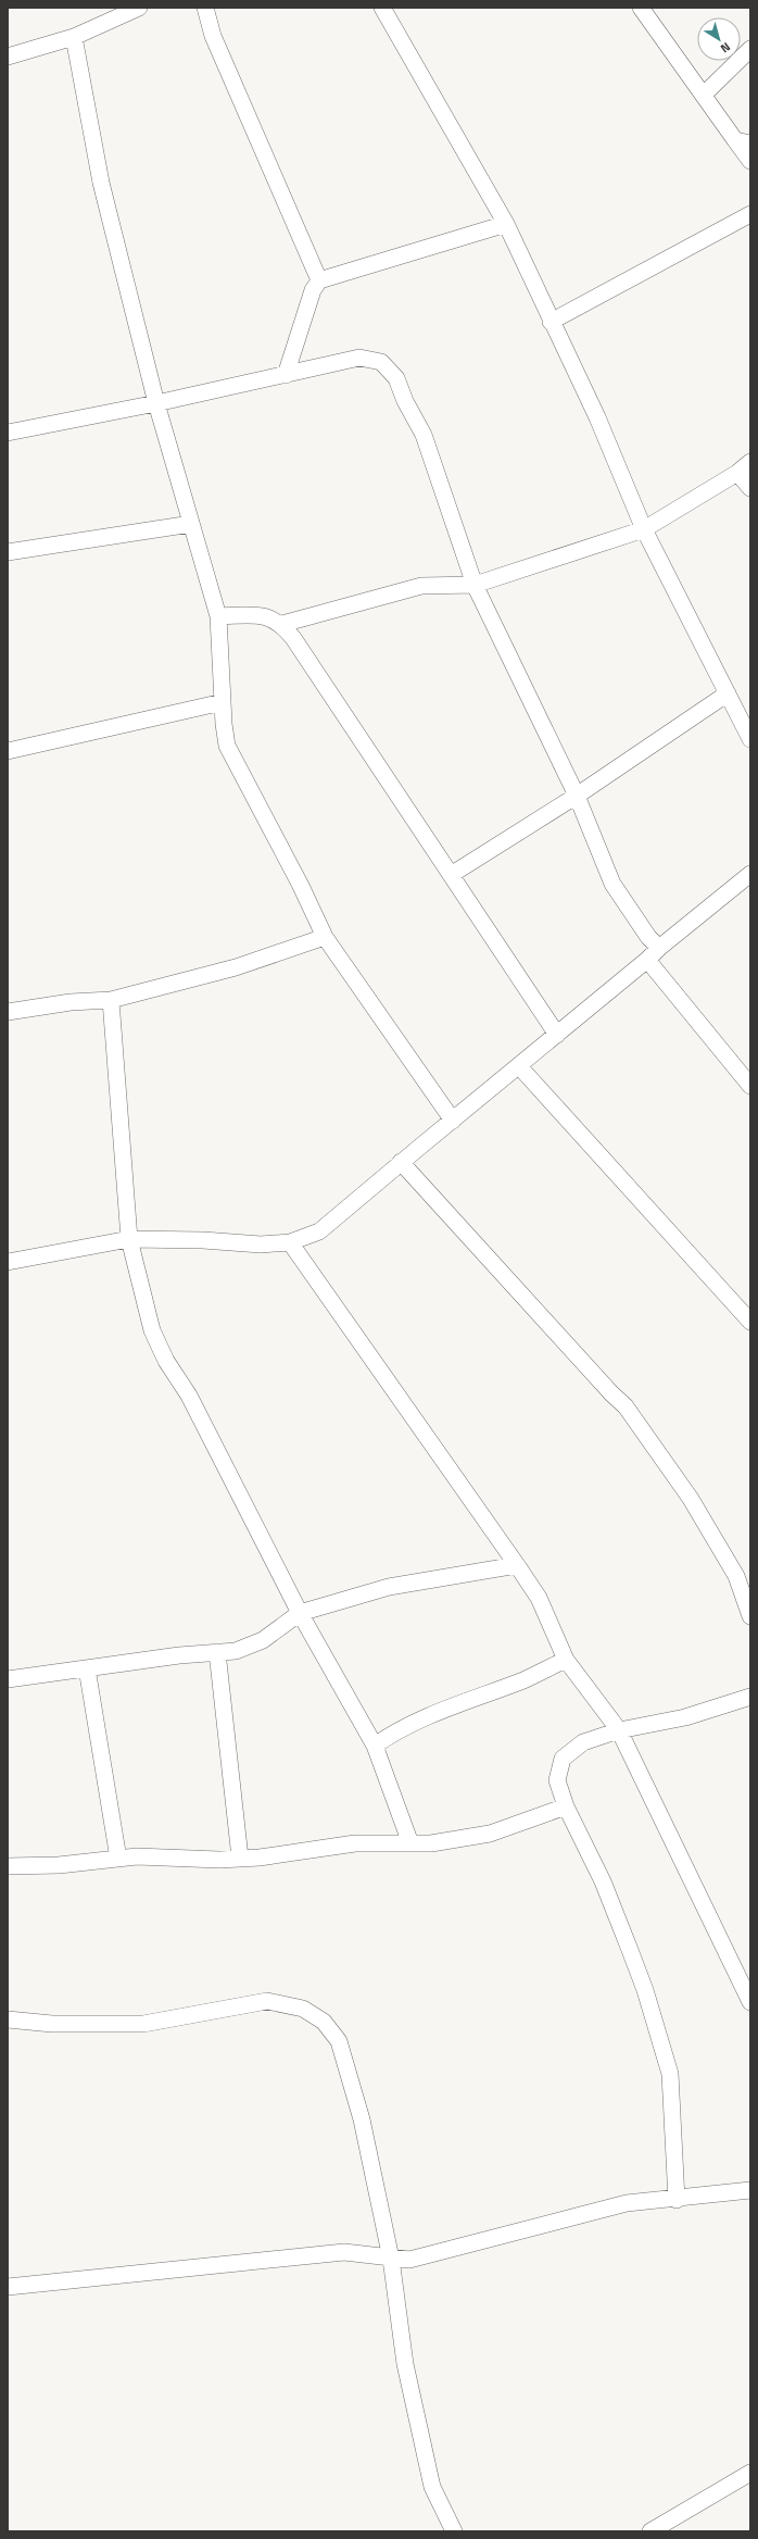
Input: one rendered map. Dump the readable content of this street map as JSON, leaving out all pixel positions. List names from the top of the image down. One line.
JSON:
{"north":"bottom right"}
